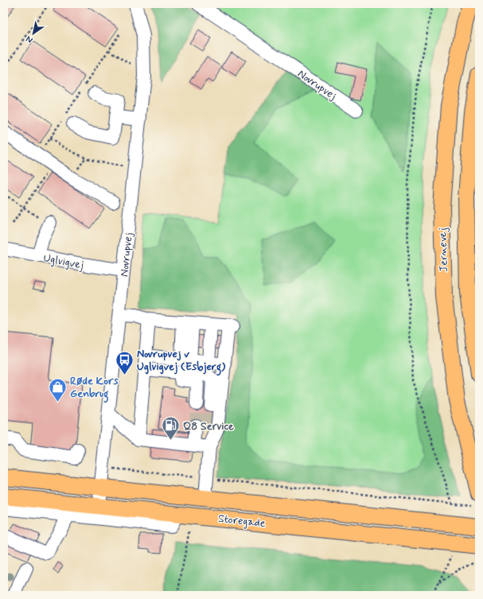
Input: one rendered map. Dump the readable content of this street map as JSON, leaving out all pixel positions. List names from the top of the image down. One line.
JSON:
{"streets":{"main road":["Jernevej","Storegade"],"street":["Novrupvej","Uglvigvej"]},"crossings":[["Novrupvej","Uglvigvej"],["Novrupvej","Storegade"]],"places":{"bus stop":["Novrupvej v Uglvigvej (Esbjerg)"],"shop":["Røde Kors Genbrug"],"fuel station":["Q8 Service"]},"north":"bottom left"}
